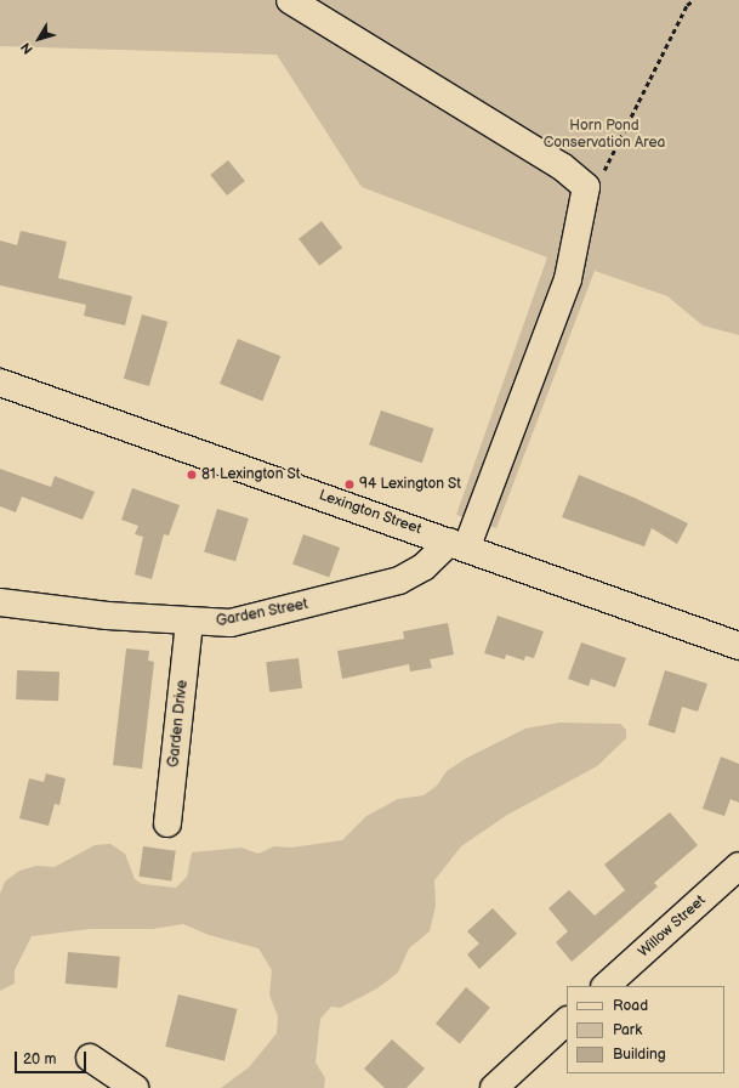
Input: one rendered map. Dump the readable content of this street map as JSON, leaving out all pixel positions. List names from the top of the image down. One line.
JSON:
{"streets":{"street":["Lexington Street","Garden Street","Garden Drive","Willow Street"]},"crossings":[["Lexington Street","Garden Street"],["Garden Street","Garden Drive"]],"parks":["Horn Pond Conservation Area"],"places":["81 Lexington St","94 Lexington St"],"legend":["Road","Park","Building"],"scale_bar":"20 m","north":"bottom left"}
